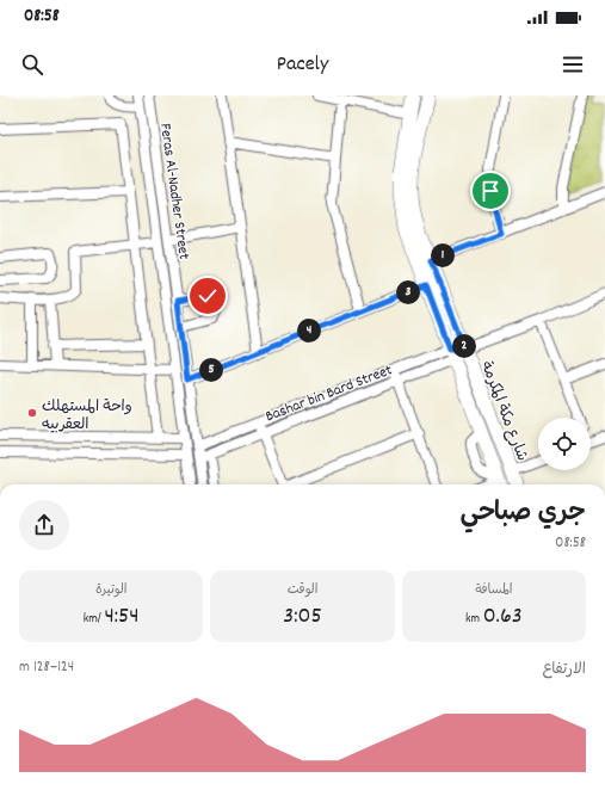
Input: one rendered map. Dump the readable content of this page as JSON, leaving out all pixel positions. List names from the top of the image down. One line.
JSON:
{"streets":{"main road":["شارع مكة المكرمة"],"street":["Feras Al-Nadher Street","Bashar bin Bard Street"]},"crossings":[["Feras Al-Nadher Street","Bashar bin Bard Street"],["Bashar bin Bard Street","شارع مكة المكرمة"]],"places":["واحة المستهلك العقربيه"],"page":{"status":"08:58","header":"Pacely","pins":["1","3","4","2","5"],"heading":["جري صباحي","08:58"],"stats":[["المسافة","0.63 km"],["الوقت","3:05"],["الوتيرة","4:54 /km"]],"chart":["الارتفاع","124–128 m"]}}
